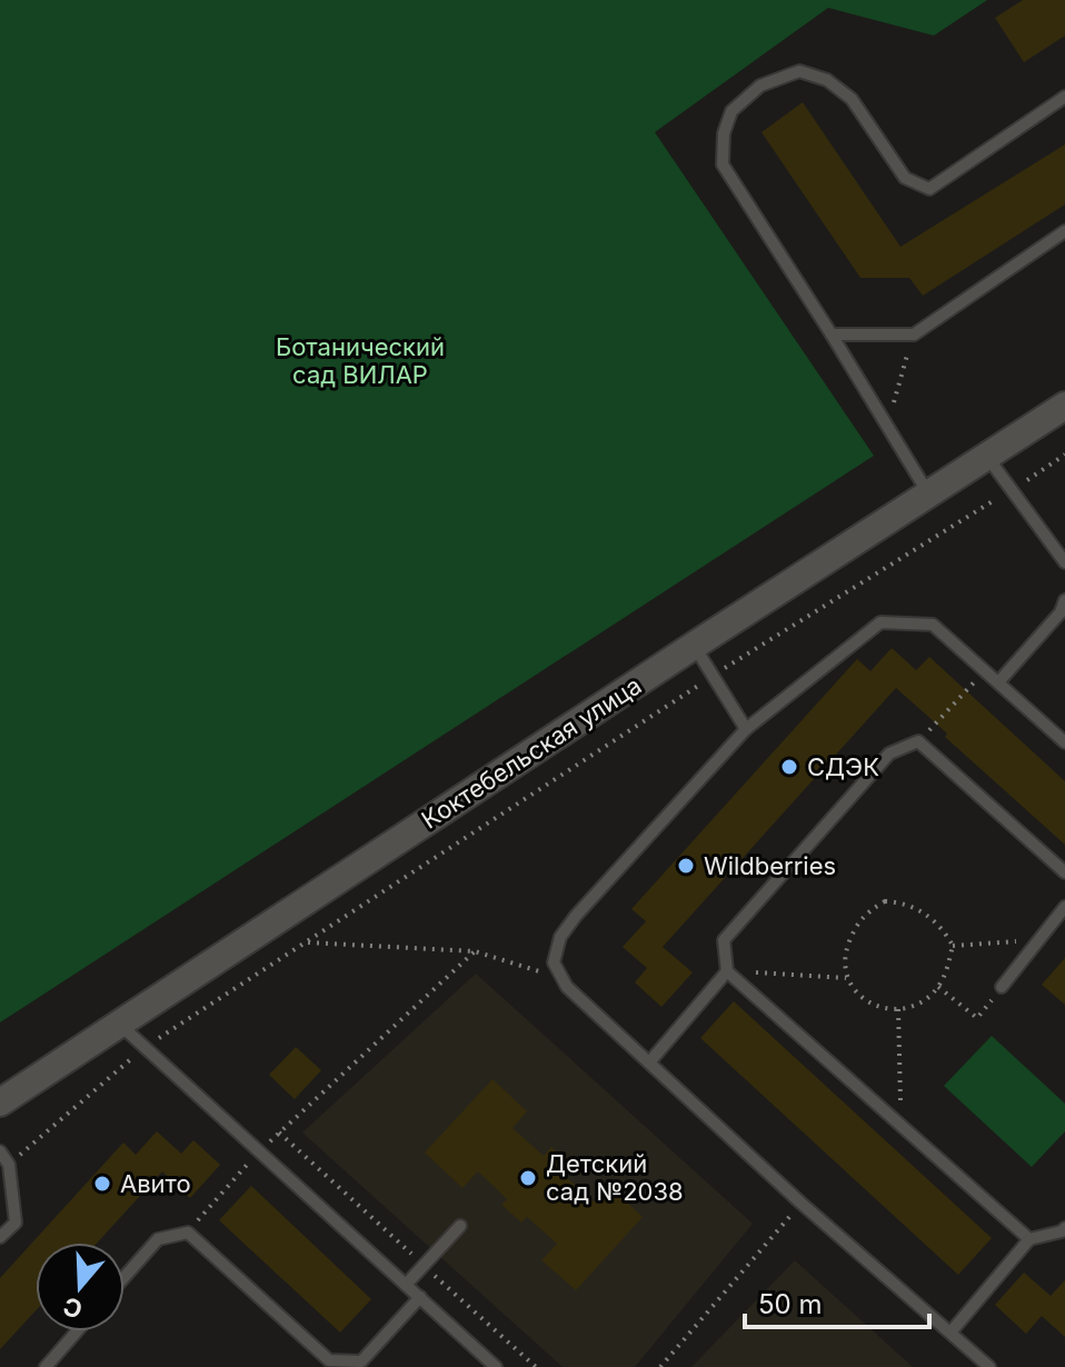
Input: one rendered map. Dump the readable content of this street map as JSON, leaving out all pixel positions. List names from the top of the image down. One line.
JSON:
{"streets":{"street":["Коктебельская улица"]},"parks":["Ботанический сад ВИЛАР"],"places":["СДЭК","Wildberries","Детский сад №2038","Авито"],"scale_bar":"50 m","north":"bottom"}
